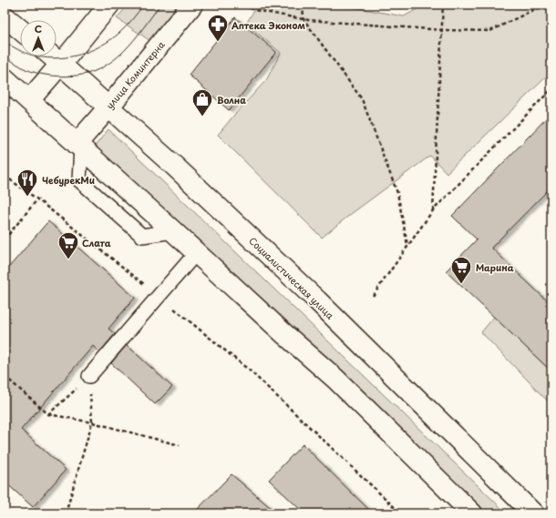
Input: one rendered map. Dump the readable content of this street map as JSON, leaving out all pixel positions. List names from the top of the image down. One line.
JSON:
{"streets":{"street":["улица Коминтерна","Социалистическая улица"]},"crossings":[["улица Коминтерна","Социалистическая улица"]],"places":{"pharmacy":["Аптека Эконом"],"shop":["Волна"],"restaurant":["ЧебурекМи"],"supermarket":["Слата","Марина"]},"north":"top"}
